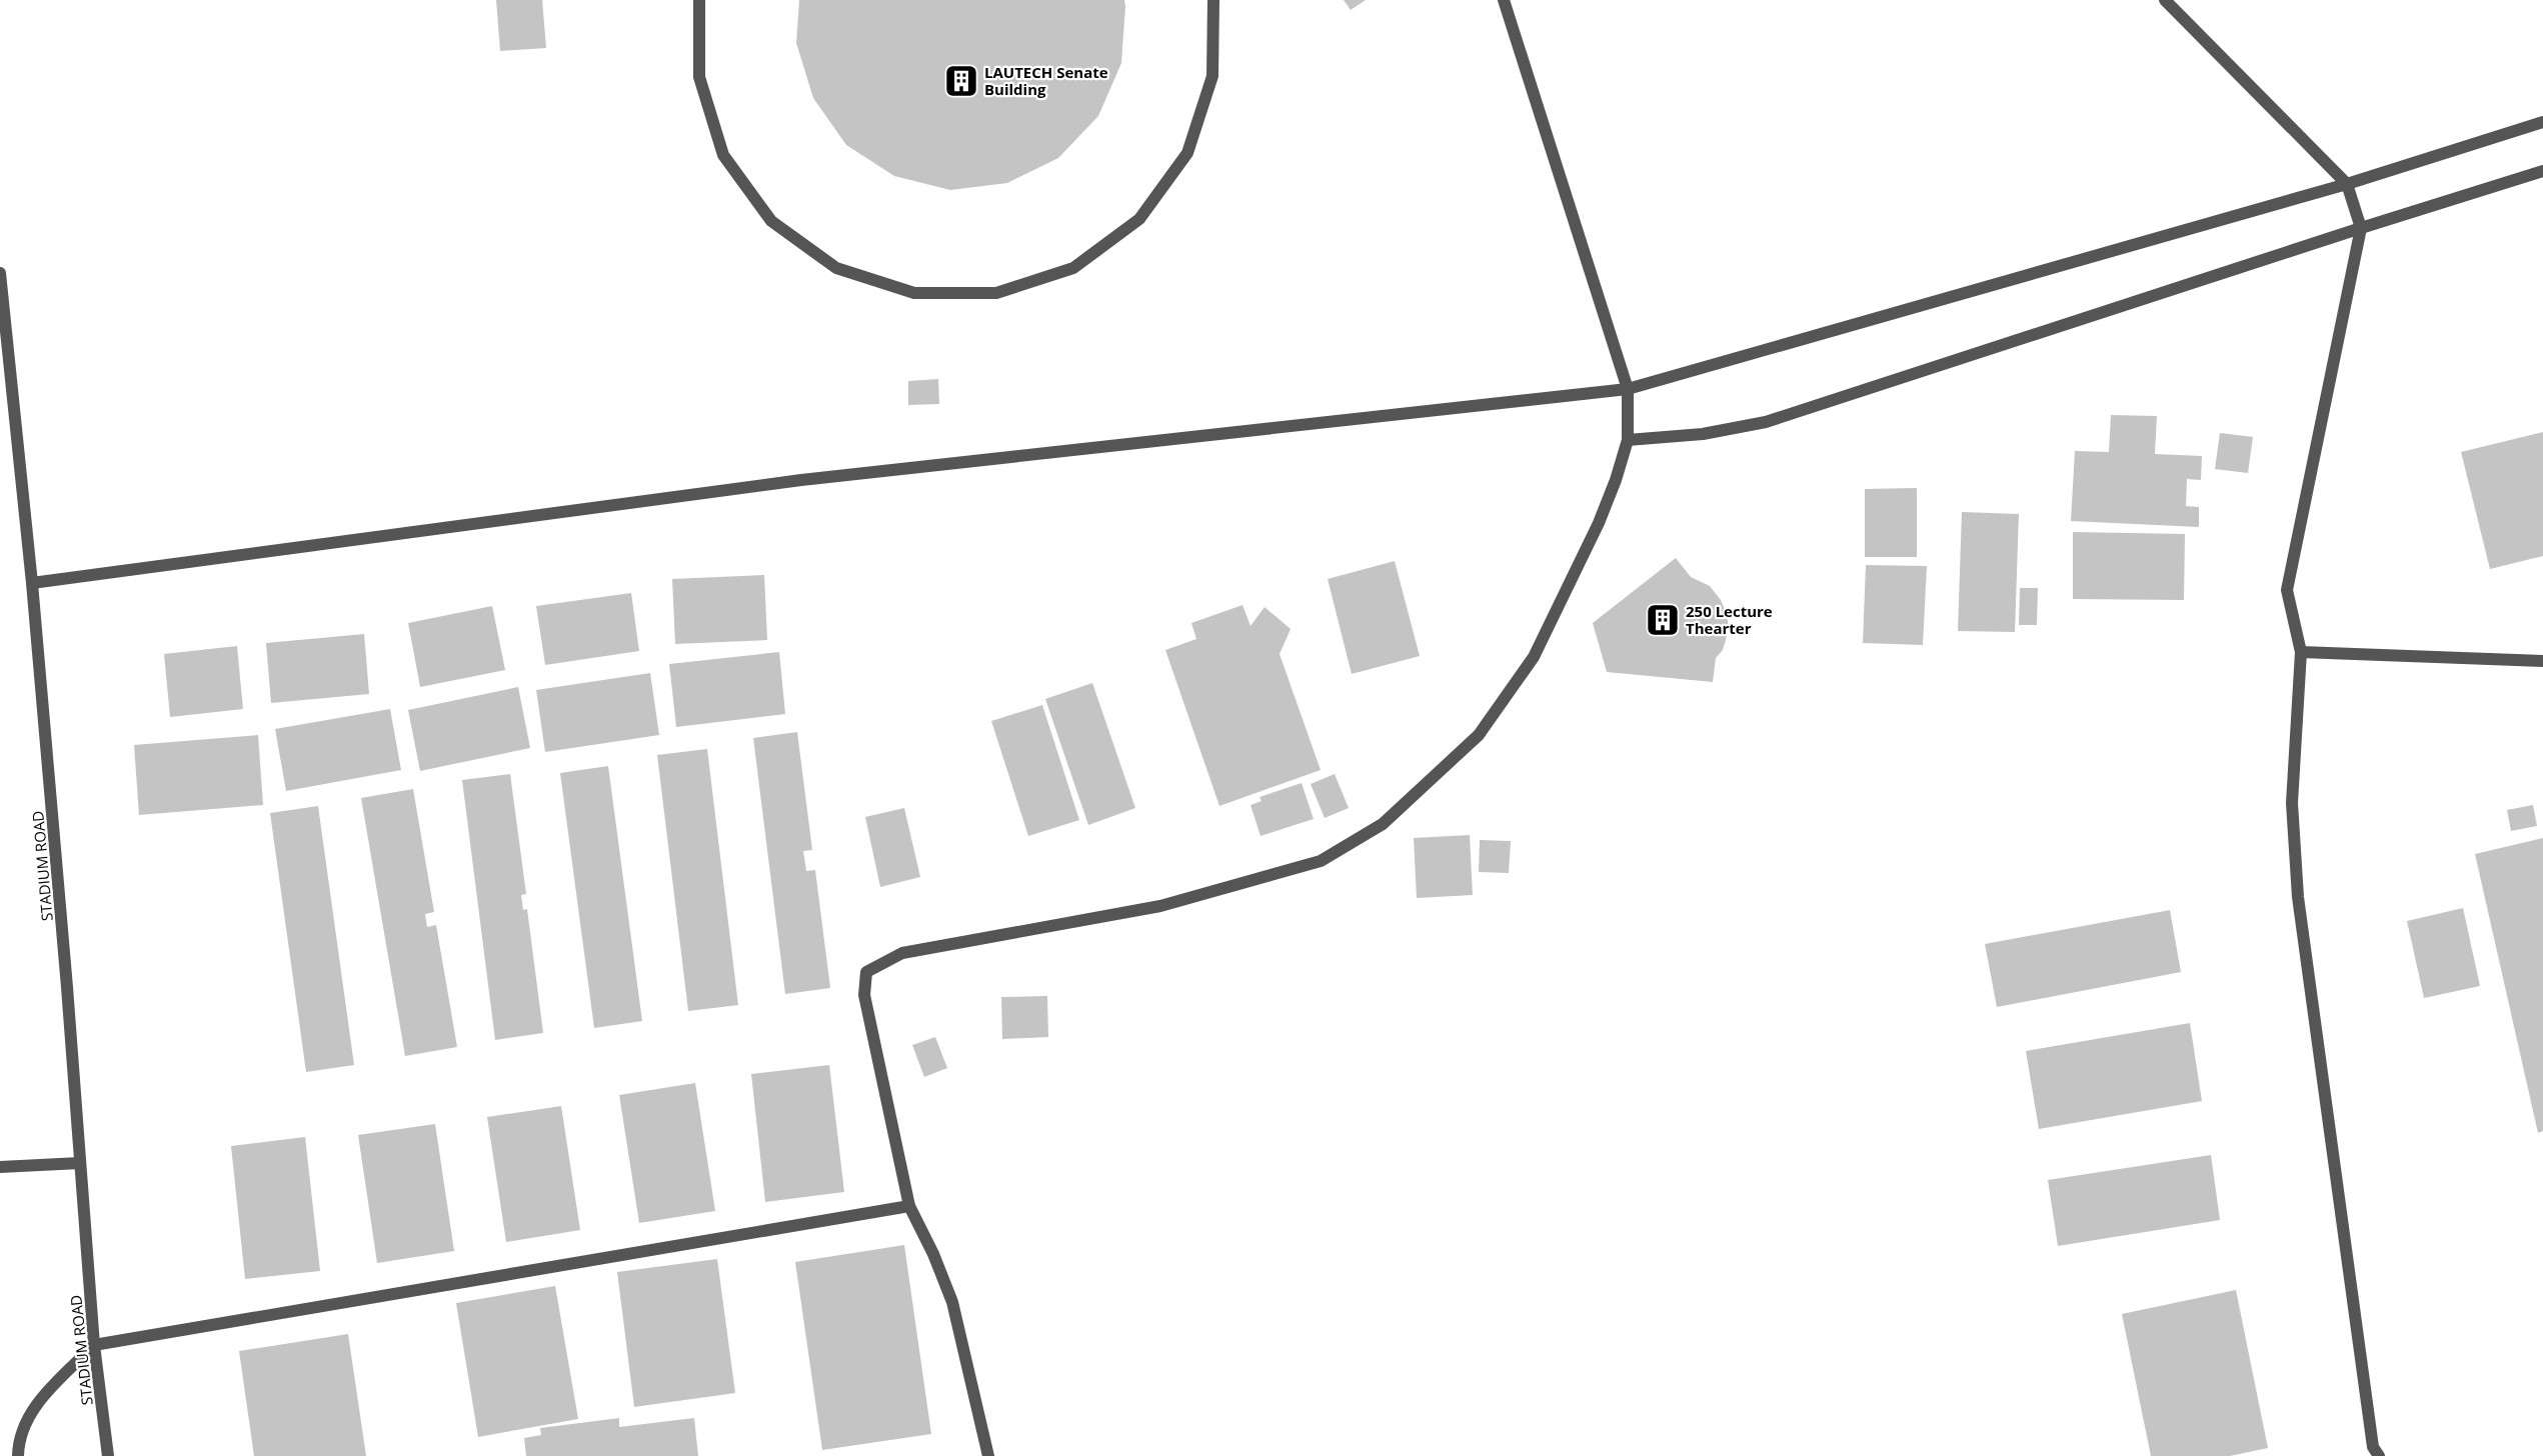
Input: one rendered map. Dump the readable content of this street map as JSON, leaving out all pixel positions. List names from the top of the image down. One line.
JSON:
{"streets":{"street":["STADIUM ROAD"]},"places":{"building":["LAUTECH Senate Building","250 Lecture Thearter"]}}
